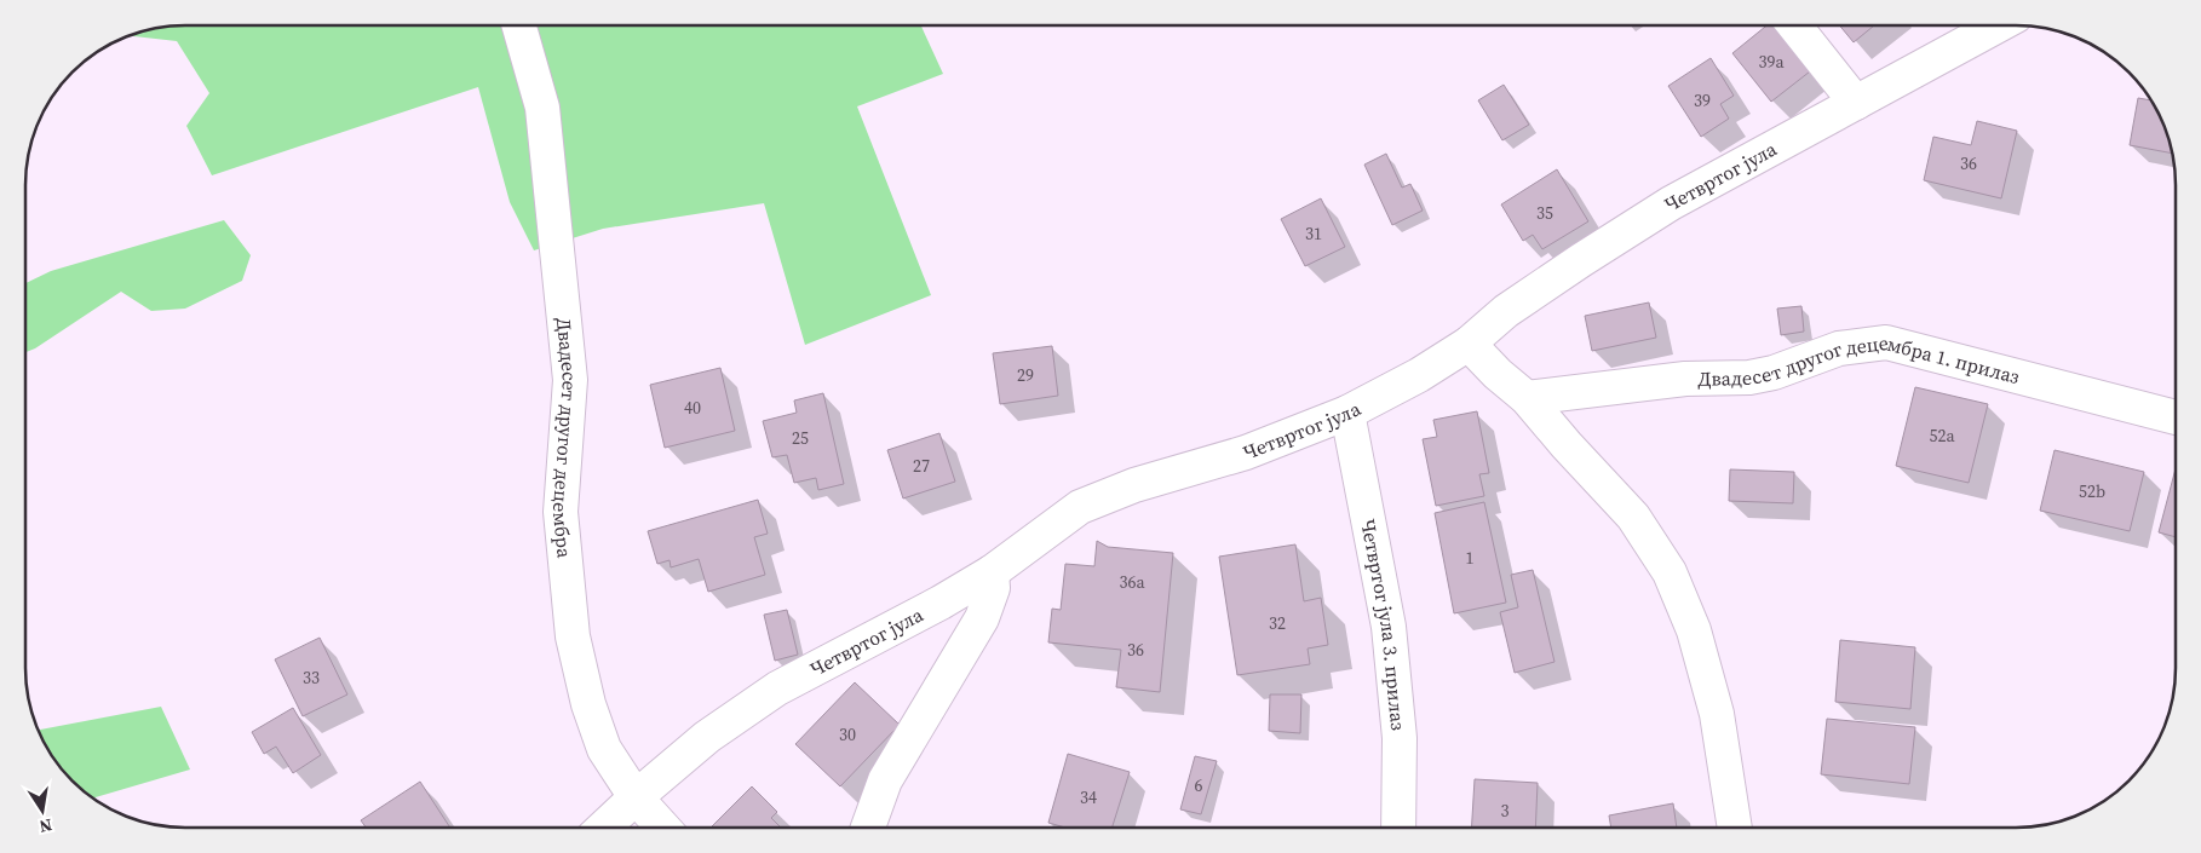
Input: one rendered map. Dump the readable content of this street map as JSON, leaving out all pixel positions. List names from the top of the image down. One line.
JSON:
{"streets":{"street":["Четвртог јула","Двадесет другог децембра 1. прилаз","Двадесет другог децембра","Четвртог јула 3. прилаз"]},"crossings":[["Четвртог јула","Двадесет другог децембра"],["Четвртог јула","Четвртог јула 3. прилаз"]],"house_numbers":["39a","39","36","35","31","29","40","52a","25","27","52b","1","36a","32","36","33","30","6","34","3"],"north":"bottom"}
